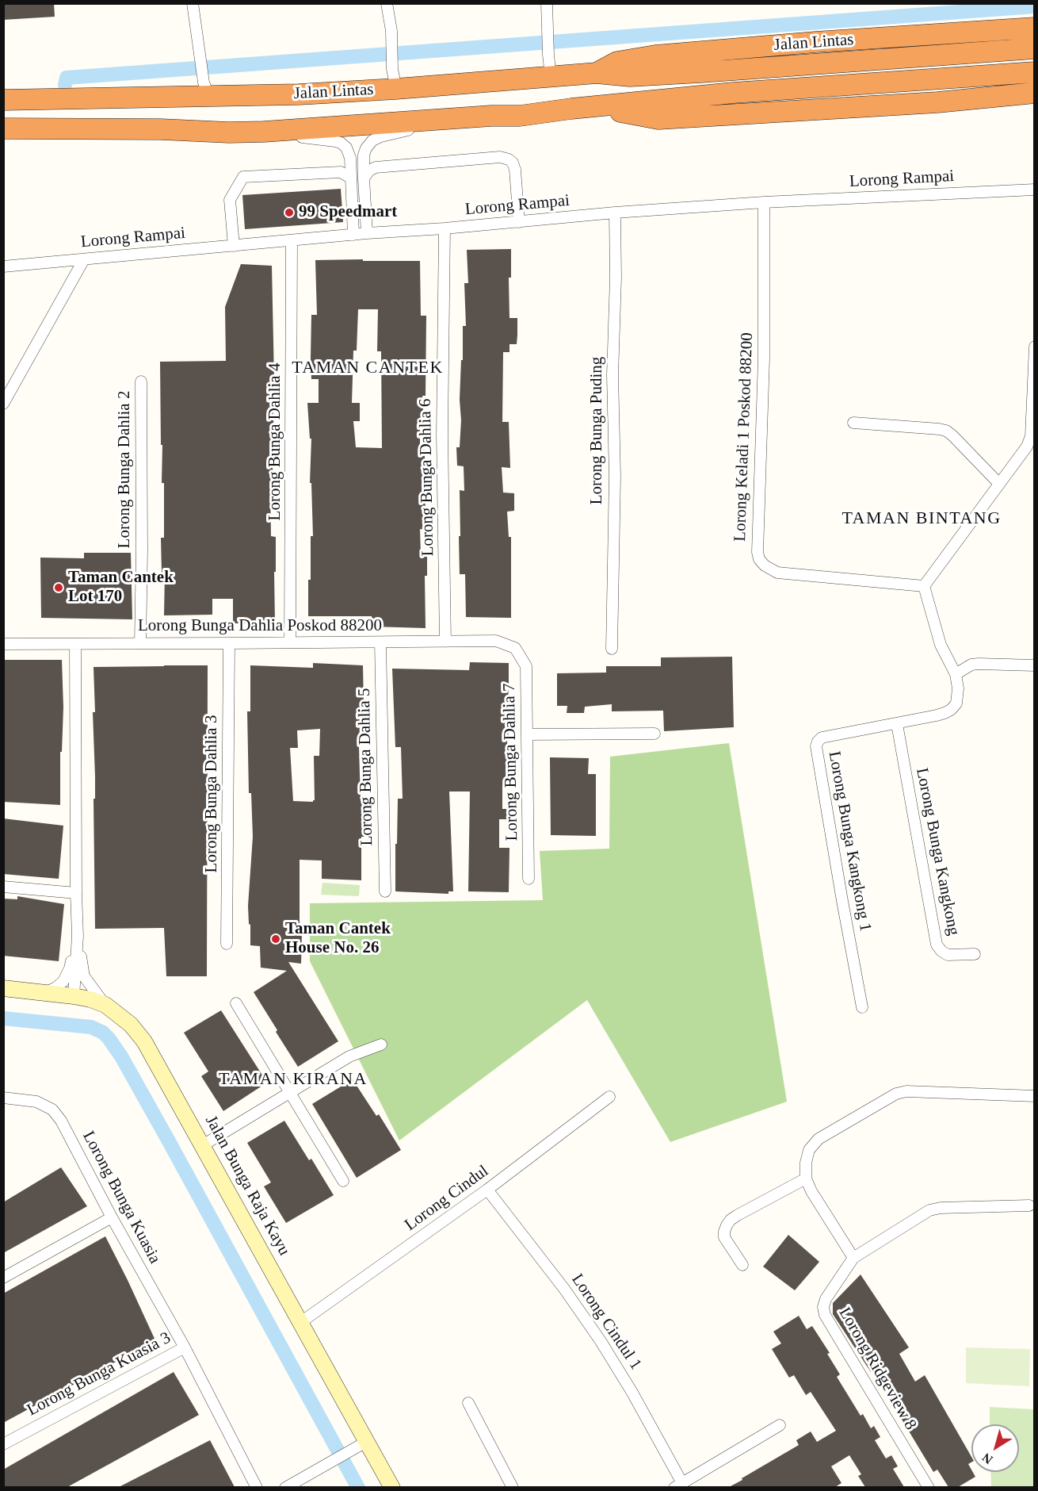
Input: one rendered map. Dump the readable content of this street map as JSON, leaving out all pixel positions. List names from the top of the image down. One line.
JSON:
{"streets":{"highway":["Jalan Lintas"],"street":["Lorong Rampai","Lorong Bunga Puding","Lorong Keladi 1 Poskod 88200","Lorong Bunga Dahlia 4","Lorong Bunga Dahlia 2","Lorong Bunga Dahlia 6","Lorong Bunga Dahlia Poskod 88200","Lorong Bunga Dahlia 7","Lorong Bunga Dahlia 5","Lorong Bunga Dahlia 3","Lorong Bunga Kangkong 1","Lorong Bunga Kangkong","Jalan Bunga Raja Kayu","Lorong Bunga Kuasia","Lorong Cindul","Lorong Cindul 1","Lorong Ridgeview 8","Lorong Bunga Kuasia 3"]},"crossings":[["Lorong Rampai","Lorong Bunga Puding"],["Lorong Rampai","Lorong Keladi 1 Poskod 88200"],["Lorong Rampai","Lorong Bunga Dahlia 4"],["Lorong Rampai","Lorong Bunga Dahlia 6"],["Lorong Bunga Dahlia 4","Lorong Bunga Dahlia Poskod 88200"],["Lorong Bunga Dahlia 2","Lorong Bunga Dahlia Poskod 88200"],["Lorong Bunga Dahlia 6","Lorong Bunga Dahlia Poskod 88200"],["Lorong Bunga Dahlia Poskod 88200","Lorong Bunga Dahlia 7"],["Lorong Bunga Dahlia Poskod 88200","Lorong Bunga Dahlia 5"],["Lorong Bunga Dahlia Poskod 88200","Lorong Bunga Dahlia 3"],["Lorong Bunga Kangkong 1","Lorong Bunga Kangkong"],["Jalan Bunga Raja Kayu","Lorong Cindul"],["Lorong Bunga Kuasia","Lorong Bunga Kuasia 3"],["Lorong Cindul","Lorong Cindul 1"]],"districts":["TAMAN CANTEK","TAMAN BINTANG","TAMAN KIRANA"],"places":["99 Speedmart","Taman Cantek Lot 170","Taman Cantek House No. 26"],"north":"bottom left"}
